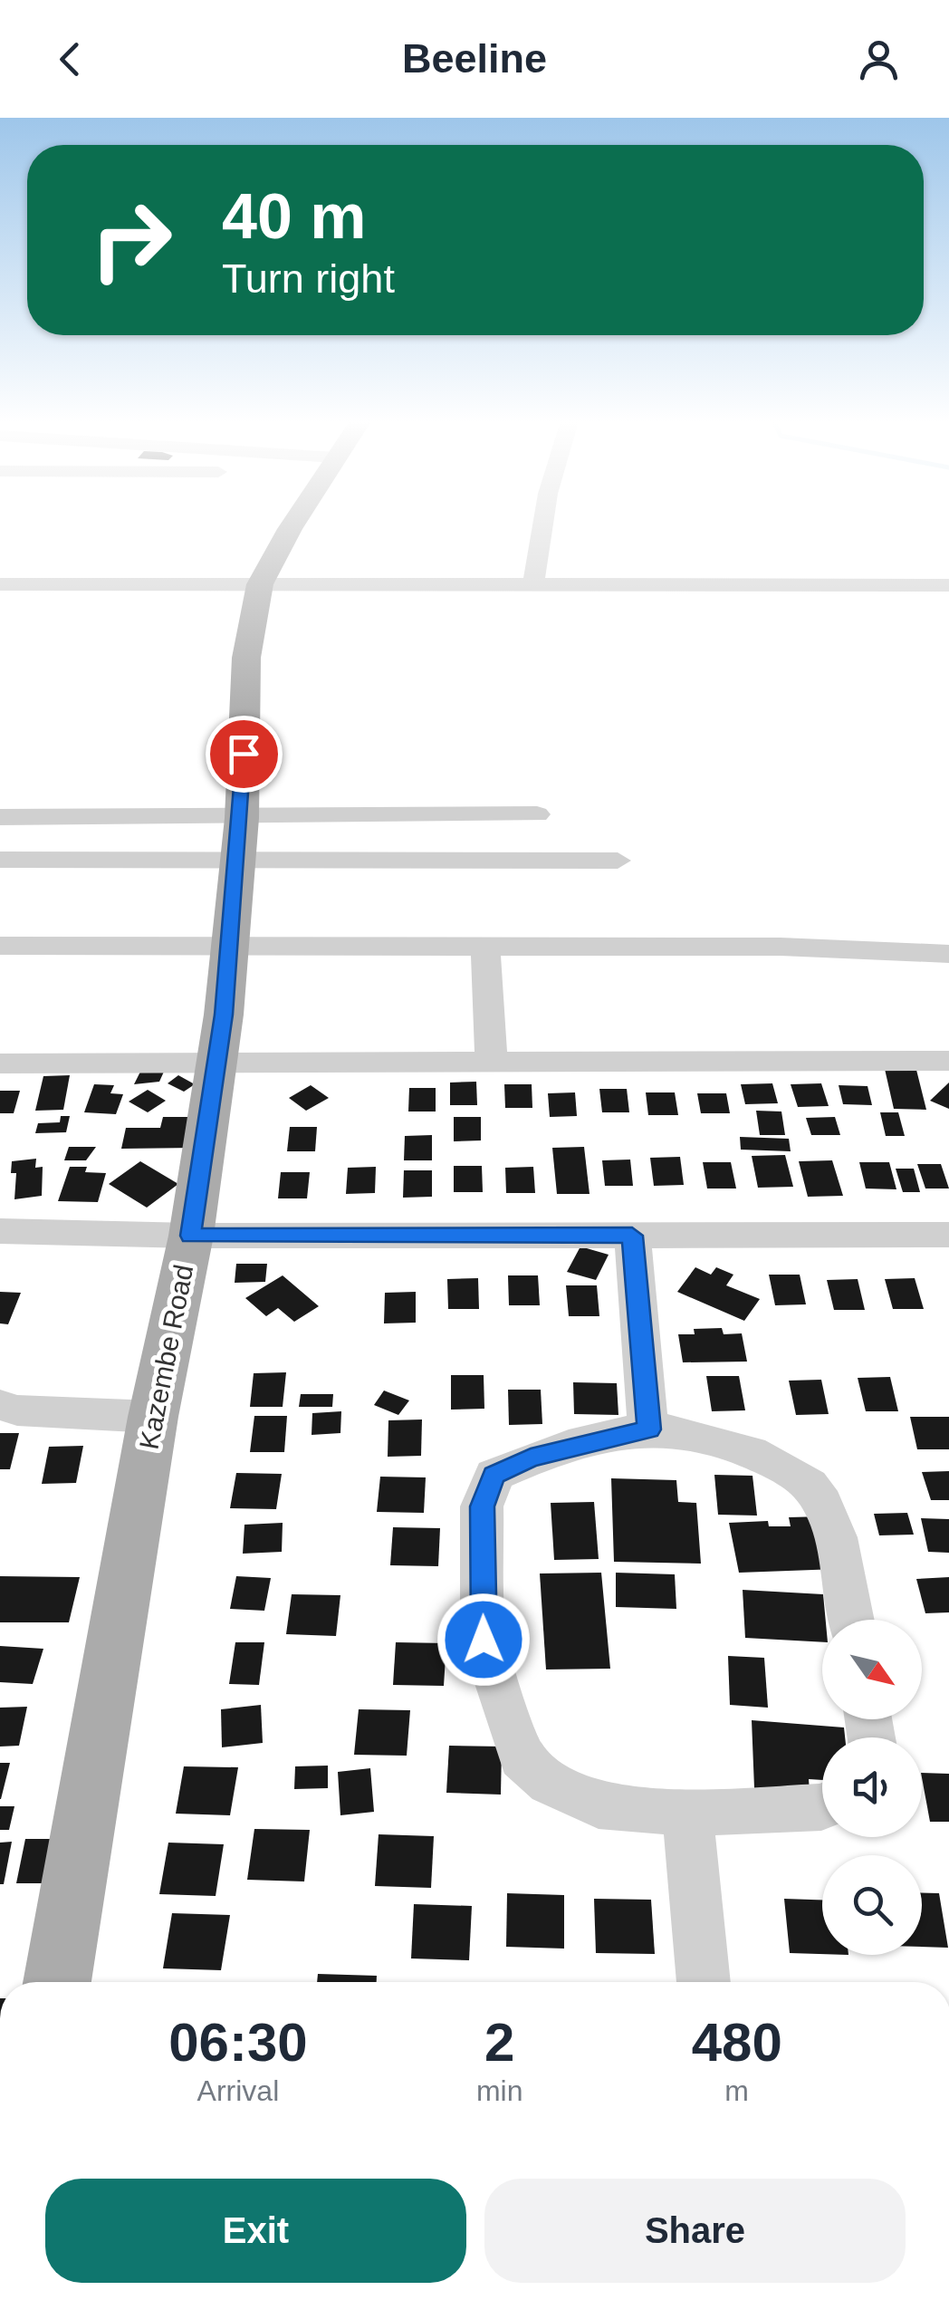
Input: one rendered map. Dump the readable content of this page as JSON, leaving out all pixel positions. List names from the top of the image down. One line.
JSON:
{"streets":{"main road":["Kazembe Road"]},"north":"bottom right","page":{"header":"Beeline","turn":["40 m","Turn right"],"eta":["06:30","Arrival","2","min","480","m"],"buttons":["Exit","Share"]}}
